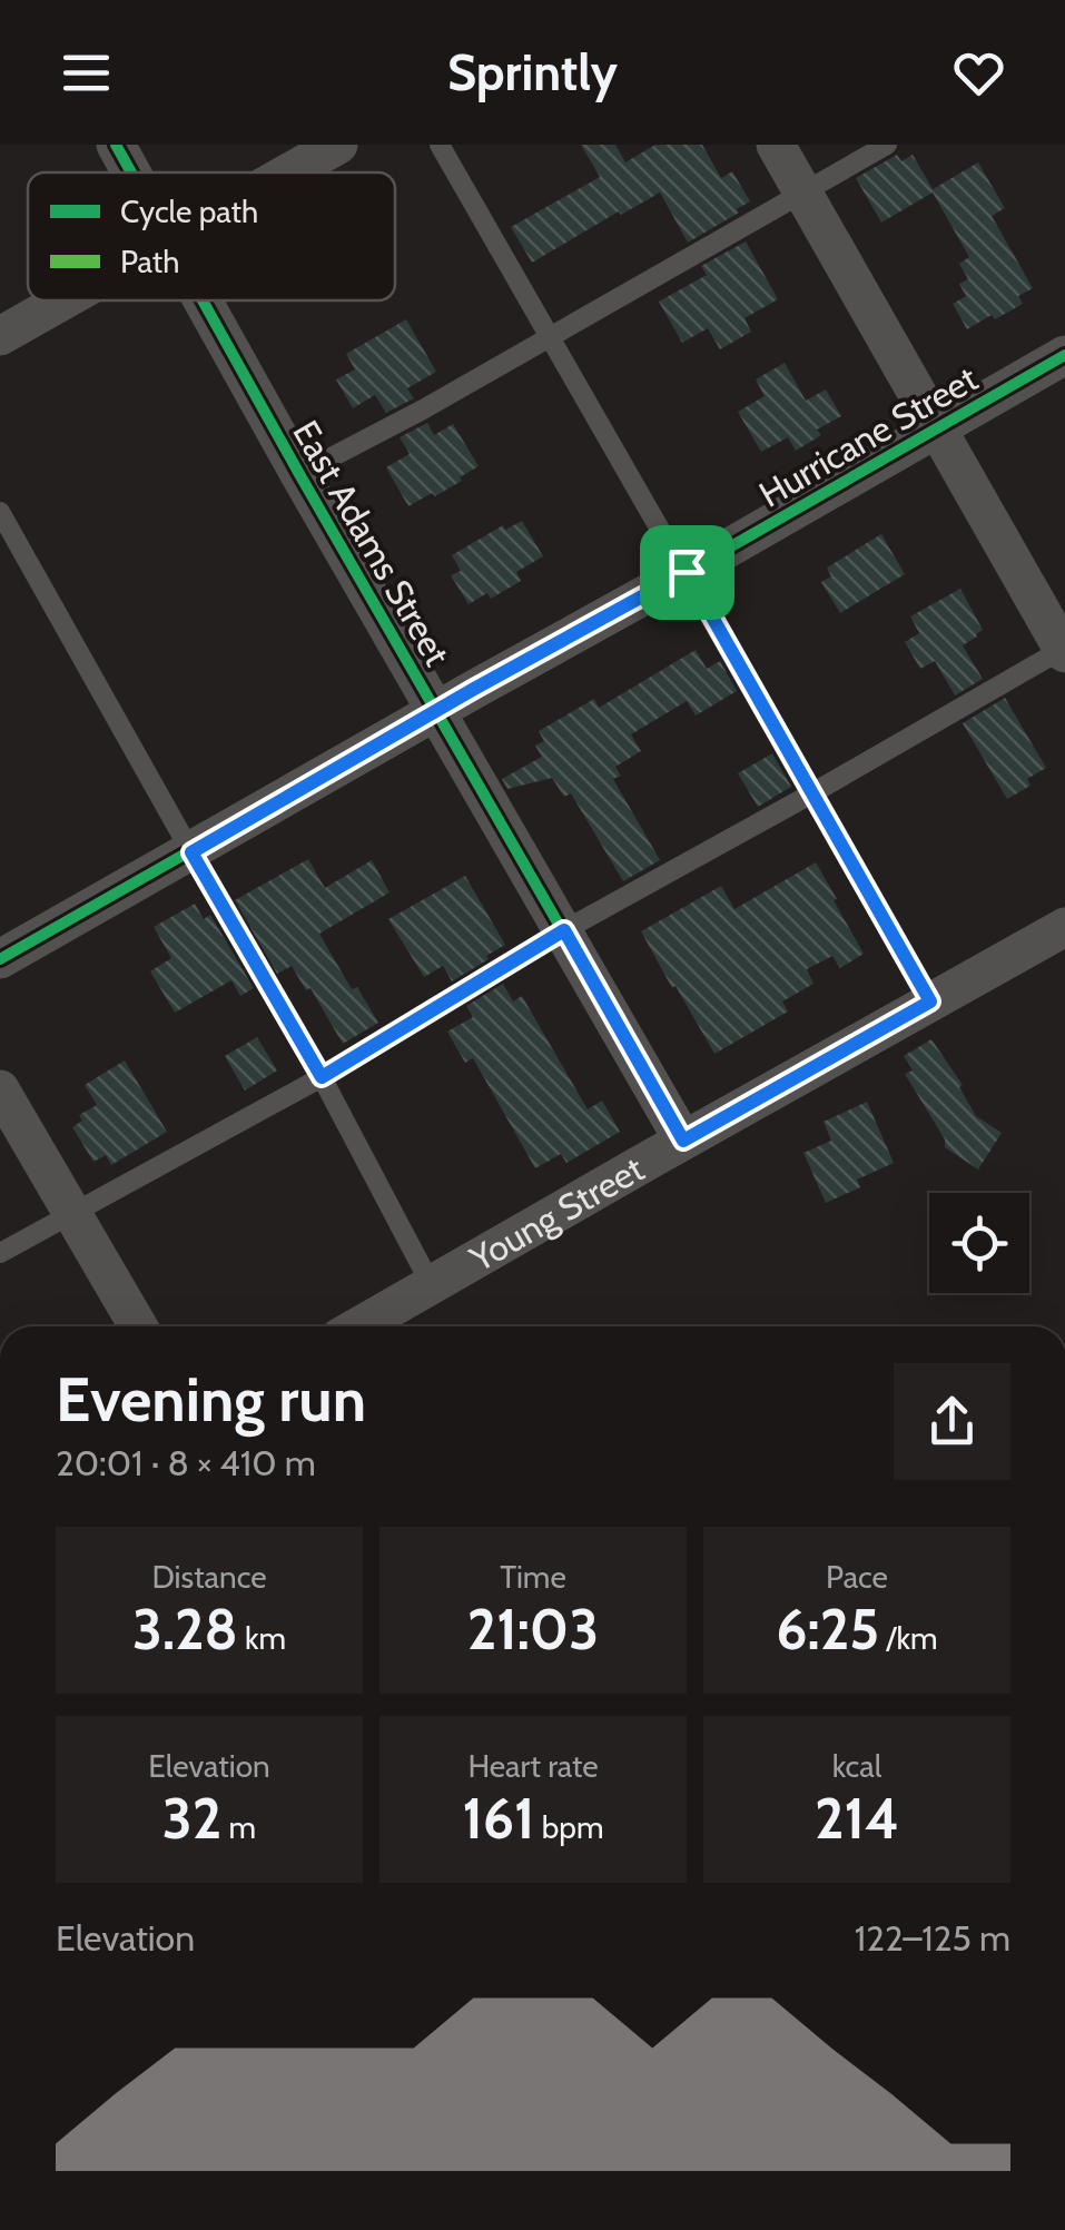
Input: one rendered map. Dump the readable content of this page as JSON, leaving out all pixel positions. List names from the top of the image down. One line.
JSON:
{"streets":{"street":["Hurricane Street","East Adams Street","Young Street"]},"crossings":[["Hurricane Street","East Adams Street"],["East Adams Street","Young Street"]],"legend":["Cycle path","Path"],"page":{"header":"Sprintly","heading":["Evening run","20:01 · 8 × 410 m"],"stats":[["Distance","3.28 km"],["Time","21:03"],["Pace","6:25 /km"],["Elevation","32 m"],["Heart rate","161 bpm"],["kcal","214"]],"chart":["Elevation","122–125 m"]}}
